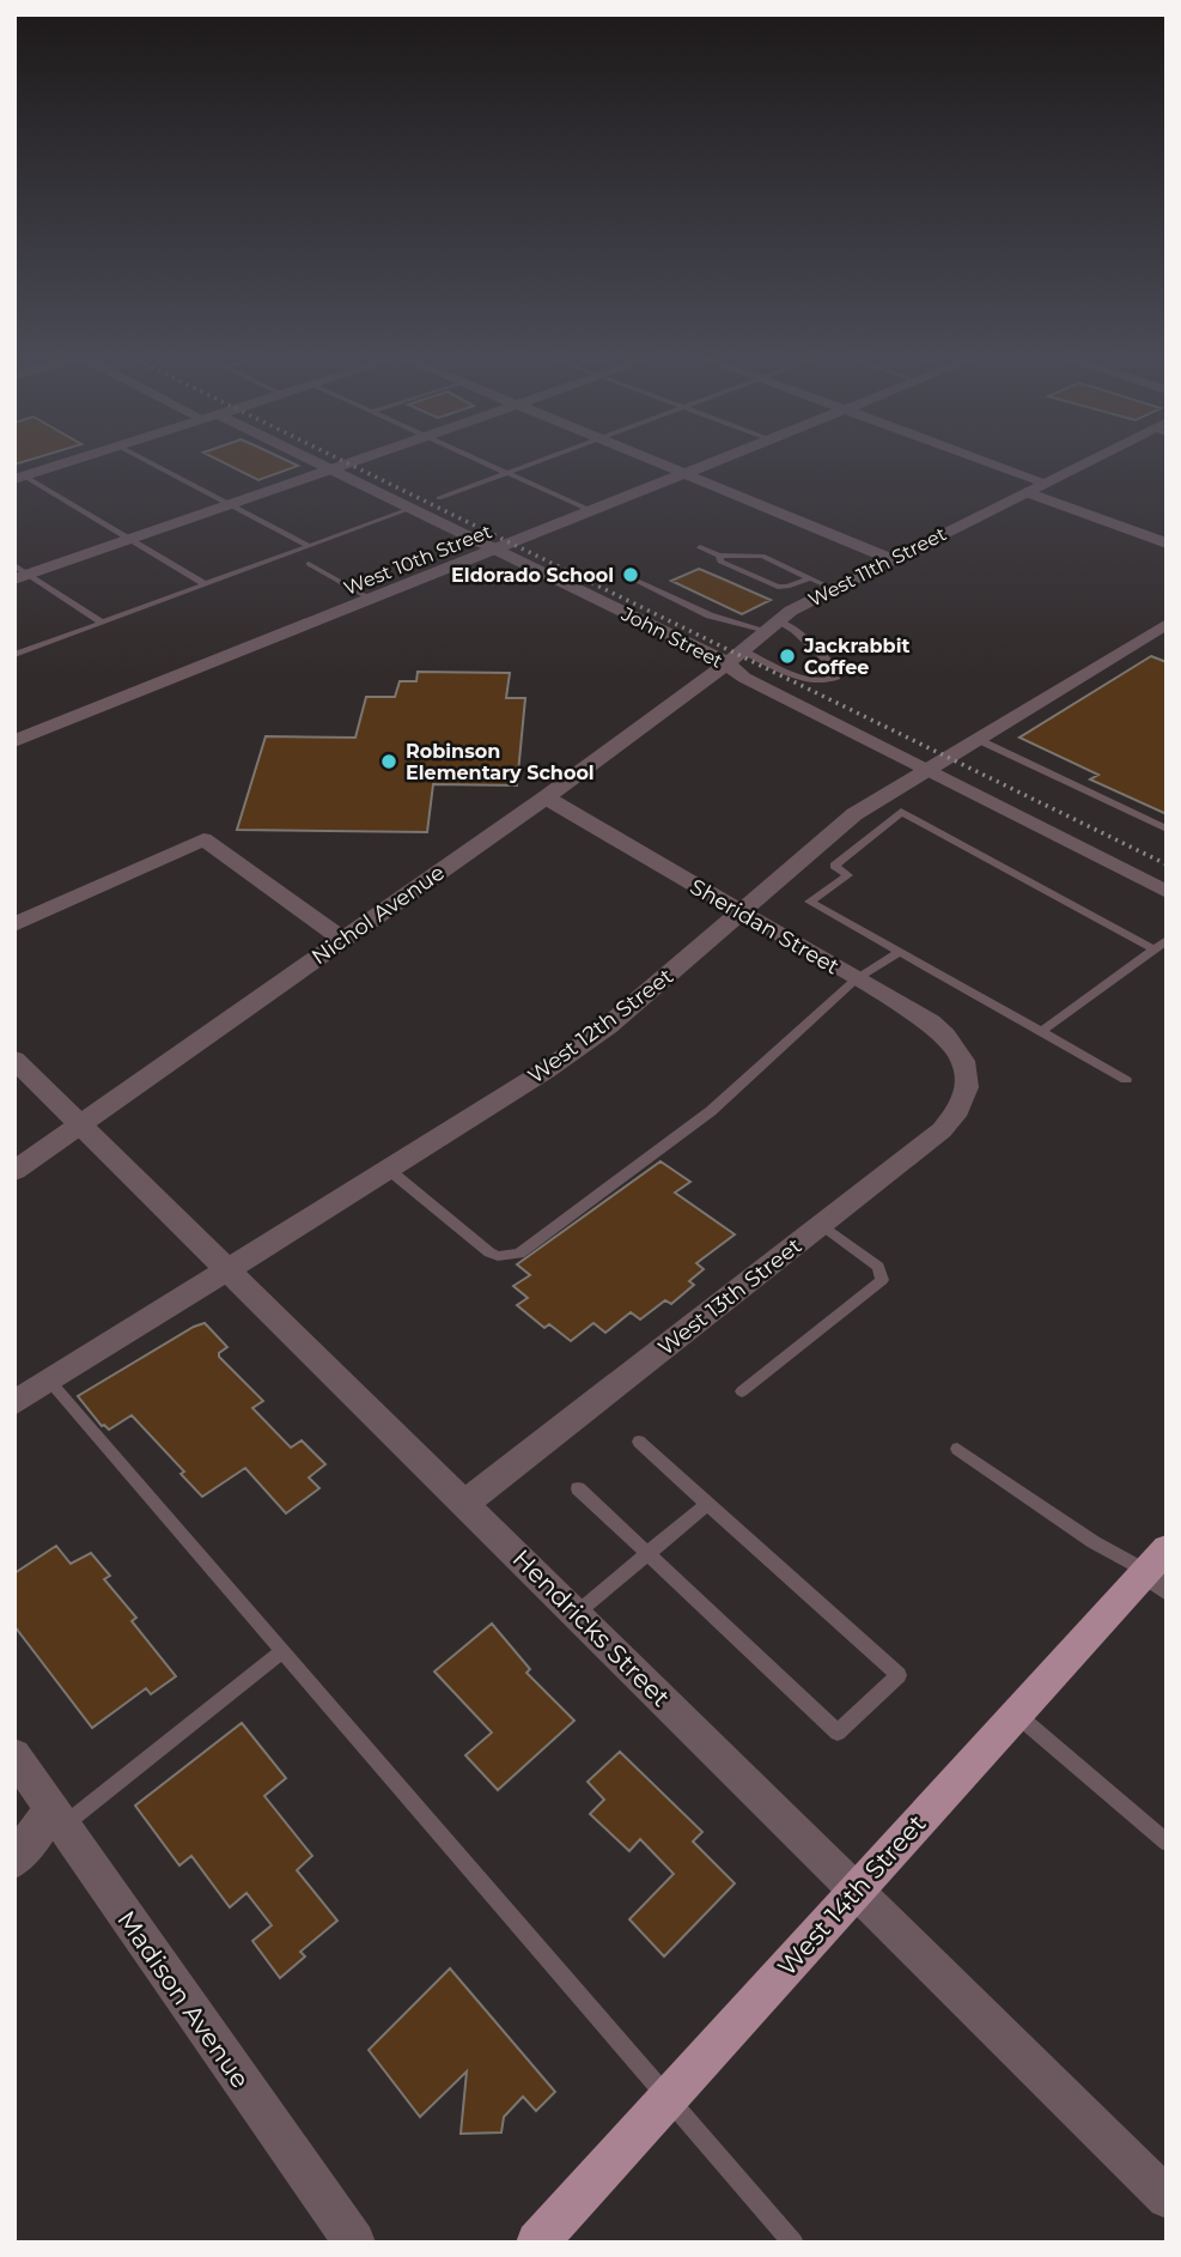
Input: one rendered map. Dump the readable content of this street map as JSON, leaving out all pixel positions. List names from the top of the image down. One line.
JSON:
{"streets":{"main road":["West 14th Street"],"street":["West 10th Street","West 11th Street","John Street","Nichol Avenue","Sheridan Street","West 12th Street","West 13th Street","Hendricks Street","Madison Avenue"]},"crossings":[["West 10th Street","John Street"],["West 11th Street","John Street"],["West 11th Street","Nichol Avenue"],["John Street","Nichol Avenue"],["John Street","West 12th Street"],["Nichol Avenue","Sheridan Street"],["Nichol Avenue","Hendricks Street"],["Sheridan Street","West 12th Street"],["Sheridan Street","West 13th Street"],["West 12th Street","Hendricks Street"],["West 13th Street","Hendricks Street"],["Hendricks Street","West 14th Street"]],"places":["Eldorado School","Jackrabbit Coffee","Robinson Elementary School"]}
